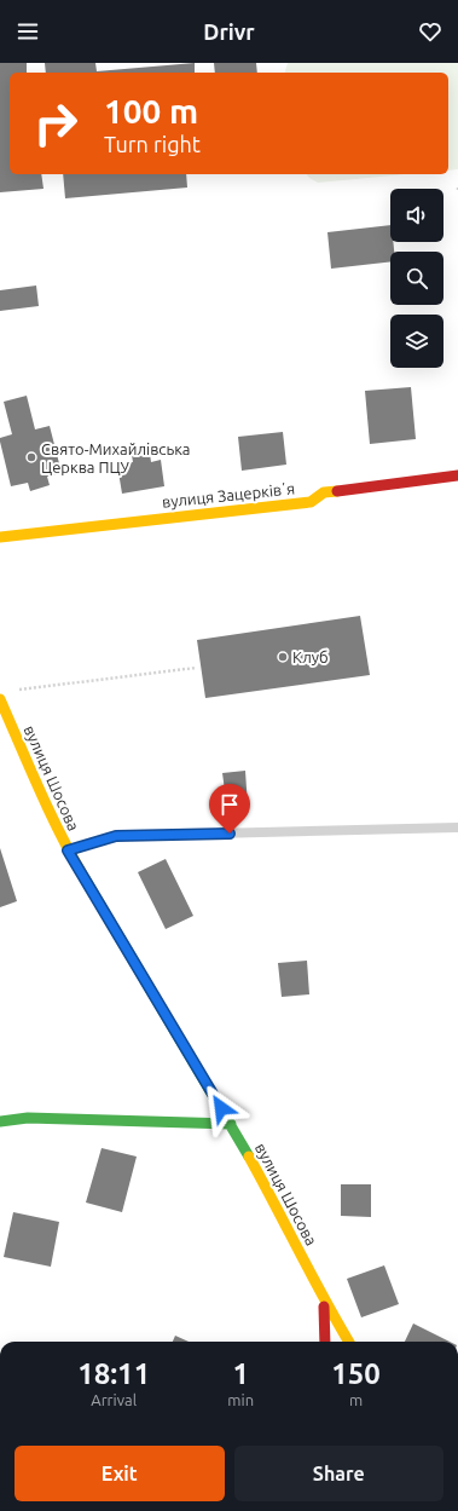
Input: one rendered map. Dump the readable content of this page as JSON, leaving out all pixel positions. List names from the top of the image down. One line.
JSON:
{"streets":{"street":["вулиця Зацерківʼя","вулиця Шосова"]},"places":["Свято-Михайлівська Церква ПЦУ","Клуб"],"page":{"header":"Drivr","turn":["100 m","Turn right"],"eta":["18:11","Arrival","1","min","150","m"],"buttons":["Exit","Share"]}}
